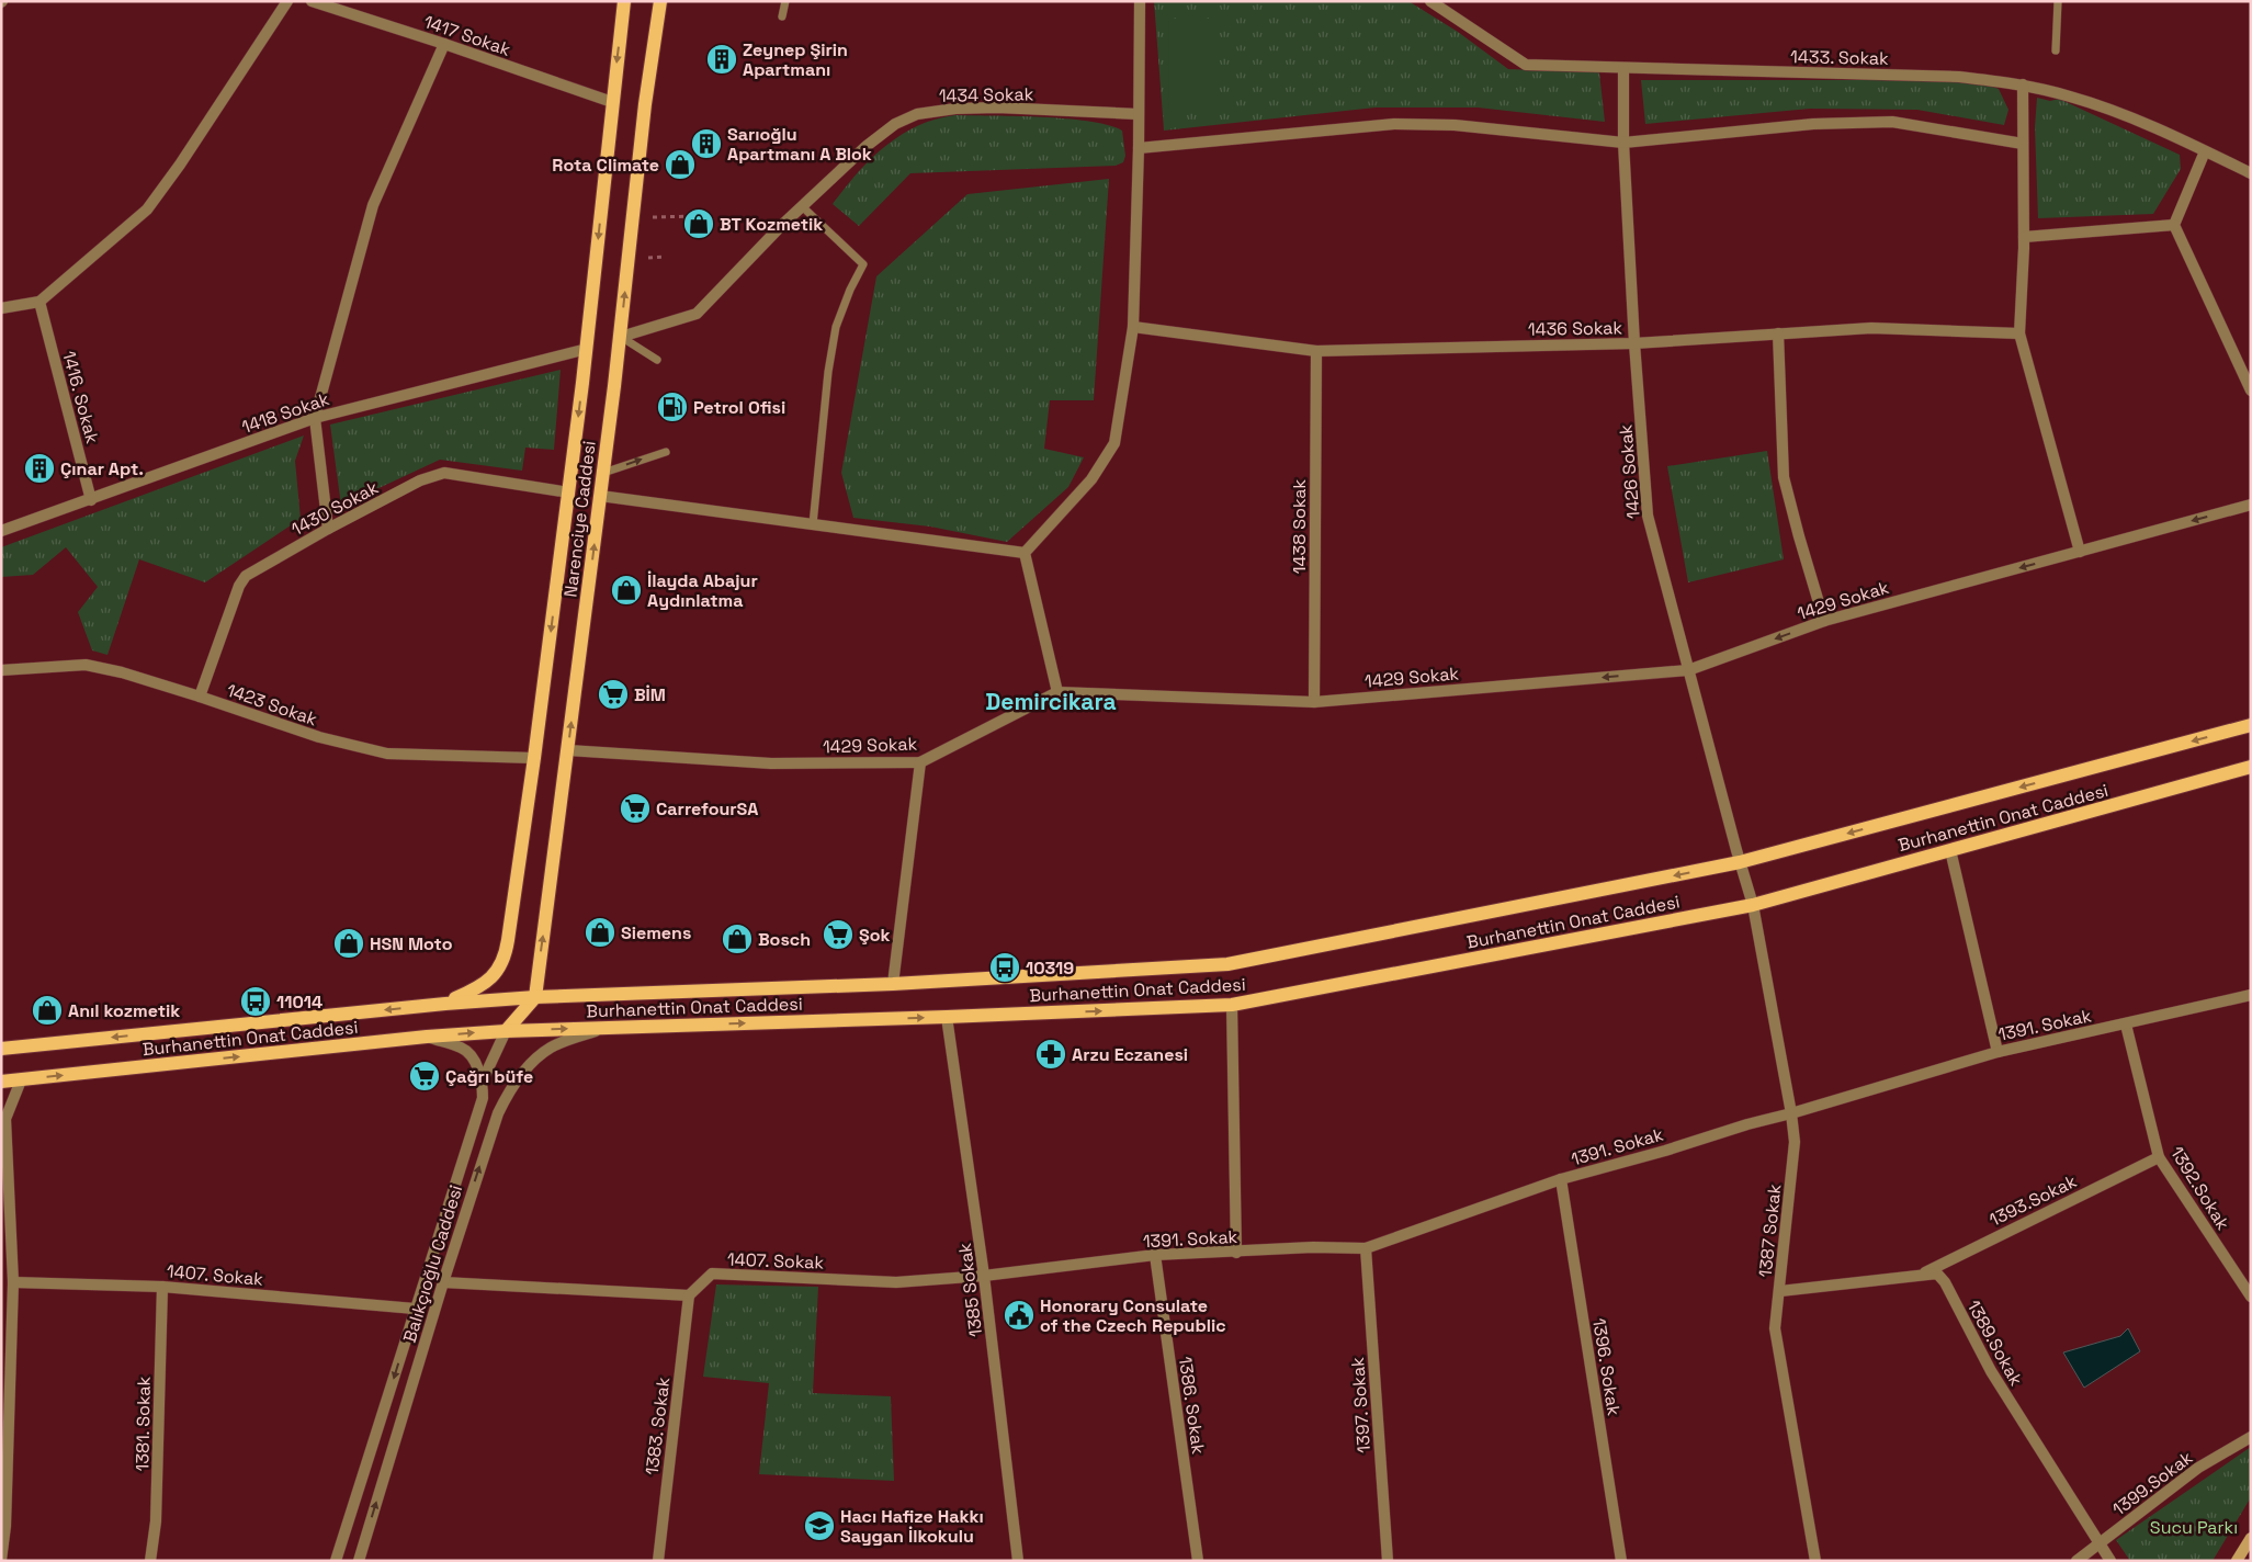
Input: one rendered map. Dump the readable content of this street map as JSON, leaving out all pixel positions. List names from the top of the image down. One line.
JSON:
{"streets":{"main road":["Narenciye Caddesi","Burhanettin Onat Caddesi"],"street":["1417 Sokak","1433. Sokak","1434 Sokak","1436 Sokak","1416. Sokak","1418 Sokak","1426 Sokak","1430 Sokak","1438 Sokak","1429 Sokak","1423 Sokak","1391. Sokak","1392.Sokak","1393.Sokak","1387 Sokak","1407. Sokak","Balıkçıoğlu Caddesi","1385 Sokak","1389.Sokak","1396. Sokak","1386. Sokak","1397. Sokak","1381. Sokak","1383. Sokak","1399.Sokak"]},"crossings":[["1417 Sokak","Narenciye Caddesi"],["1433. Sokak","1426 Sokak"],["1434 Sokak","Narenciye Caddesi"],["1436 Sokak","1426 Sokak"],["1436 Sokak","1438 Sokak"],["1416. Sokak","1418 Sokak"],["1418 Sokak","Narenciye Caddesi"],["1426 Sokak","1429 Sokak"],["1426 Sokak","Burhanettin Onat Caddesi"],["1426 Sokak","1387 Sokak"],["1430 Sokak","Narenciye Caddesi"],["1430 Sokak","1423 Sokak"],["Narenciye Caddesi","1429 Sokak"],["Narenciye Caddesi","1423 Sokak"],["Narenciye Caddesi","Burhanettin Onat Caddesi"],["1438 Sokak","1429 Sokak"],["Burhanettin Onat Caddesi","1387 Sokak"],["Burhanettin Onat Caddesi","Balıkçıoğlu Caddesi"],["Burhanettin Onat Caddesi","1385 Sokak"],["1391. Sokak","1392.Sokak"],["1391. Sokak","1387 Sokak"],["1391. Sokak","1407. Sokak"],["1391. Sokak","1385 Sokak"],["1391. Sokak","1396. Sokak"],["1391. Sokak","1386. Sokak"],["1391. Sokak","1397. Sokak"],["1392.Sokak","1393.Sokak"],["1393.Sokak","1389.Sokak"],["1387 Sokak","1389.Sokak"],["1407. Sokak","Balıkçıoğlu Caddesi"],["1407. Sokak","1385 Sokak"],["1407. Sokak","1381. Sokak"],["1407. Sokak","1383. Sokak"],["1389.Sokak","1399.Sokak"]],"one_way":["1429 Sokak"],"districts":["Demircikara"],"parks":["Sucu Parkı"],"places":{"building":["Zeynep Şirin Apartmanı","Sarıoğlu Apartmanı A Blok","Çınar Apt."],"shop":["Rota Climate","BT Kozmetik","İlayda Abajur Aydınlatma","Siemens","Bosch","HSN Moto","Anıl kozmetik"],"fuel station":["Petrol Ofisi"],"supermarket":["BİM","CarrefourSA","Şok","Çağrı büfe"],"bus stop":["10319","11014"],"pharmacy":["Arzu Eczanesi"],"public building":["Honorary Consulate of the Czech Republic"],"school or university":["Hacı Hafize Hakkı Saygan İlkokulu"]}}
